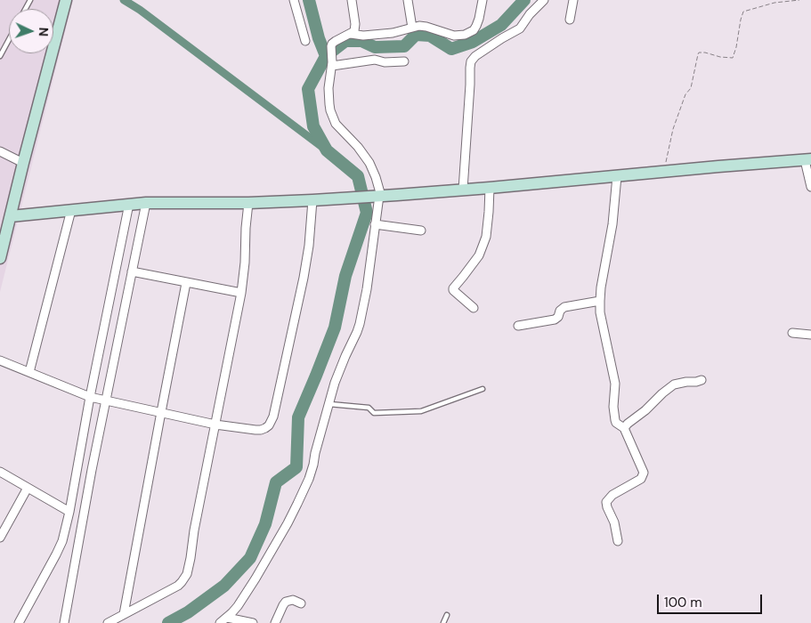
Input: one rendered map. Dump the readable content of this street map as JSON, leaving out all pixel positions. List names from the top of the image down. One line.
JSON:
{"scale_bar":"100 m","north":"right"}
